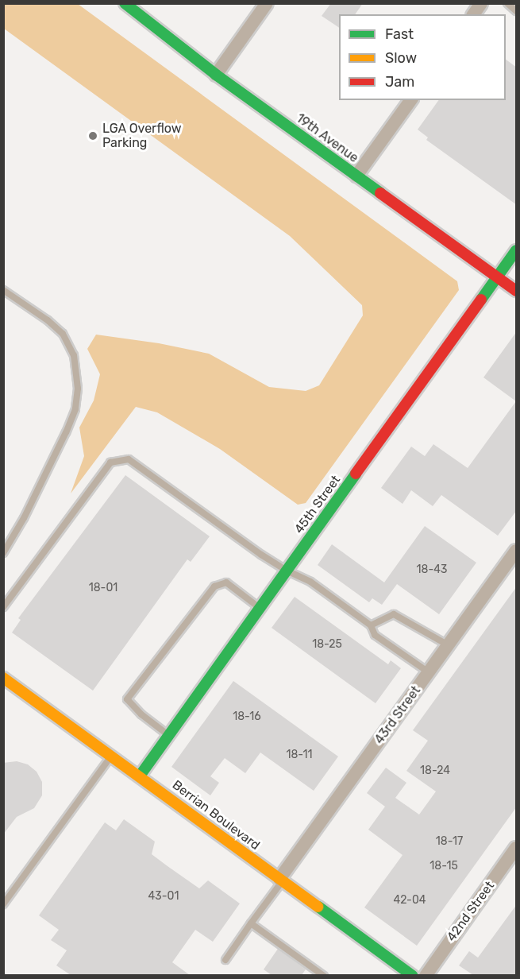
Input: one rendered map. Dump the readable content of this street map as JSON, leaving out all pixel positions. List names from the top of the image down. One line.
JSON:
{"streets":{"street":["19th Avenue","45th Street","43rd Street","Berrian Boulevard","42nd Street"]},"crossings":[["19th Avenue","45th Street"],["45th Street","Berrian Boulevard"],["43rd Street","Berrian Boulevard"]],"places":["LGA Overflow Parking"],"house_numbers":["18-43","18-01","18-25","18-16","18-11","18-24","18-17","18-15","43-01","42-04"],"legend":["Fast","Slow","Jam"]}
